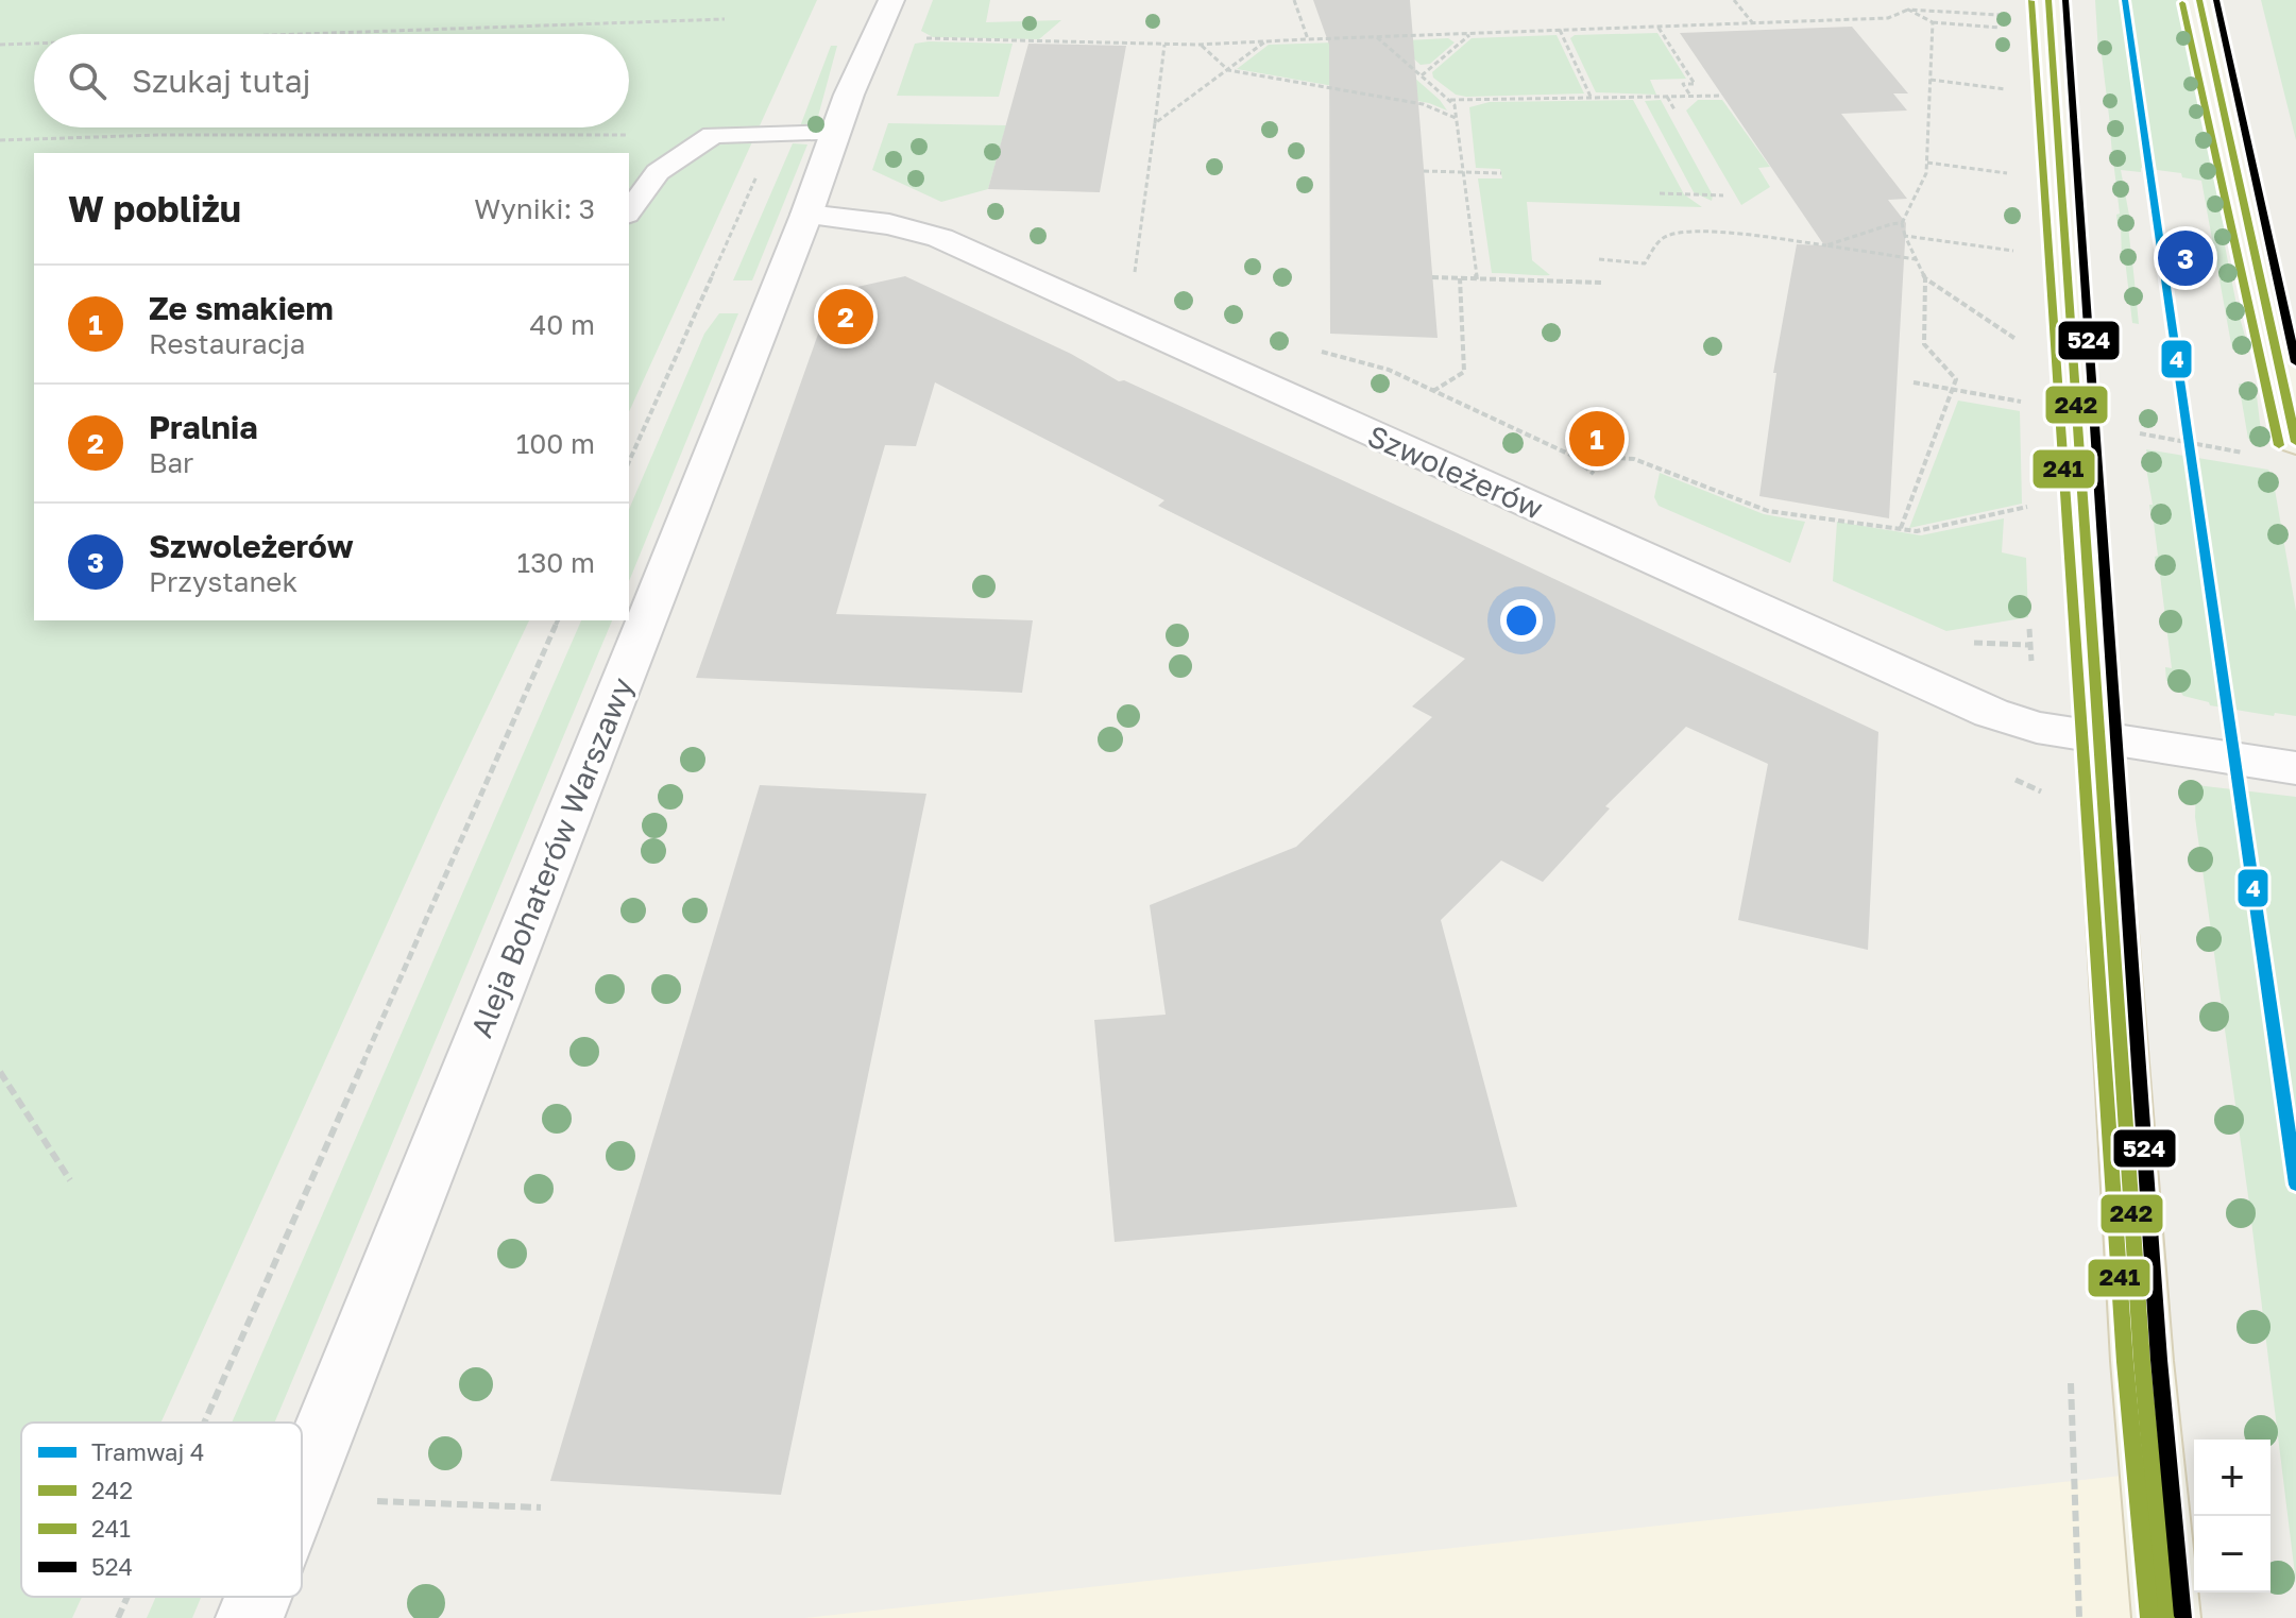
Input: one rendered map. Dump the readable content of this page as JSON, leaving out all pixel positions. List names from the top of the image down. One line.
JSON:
{"streets":{"street":["Szwoleżerów","Aleja Bohaterów Warszawy"]},"crossings":[["Szwoleżerów","Aleja Bohaterów Warszawy"]],"lines":["tram line 4","transit line 242","transit line 524","transit line 241"],"legend":["Tramwaj 4","242","241","524"],"page":{"search":"Szukaj tutaj","heading":["W pobliżu","Wyniki: 3"],"pins":["3","2","1"],"list":[{"mark":"1","name":"Ze smakiem","note":"Restauracja","value":"40 m"},{"mark":"2","name":"Pralnia","note":"Bar","value":"100 m"},{"mark":"3","name":"Szwoleżerów","note":"Przystanek","value":"130 m"}],"map_buttons":["+","−"]}}
